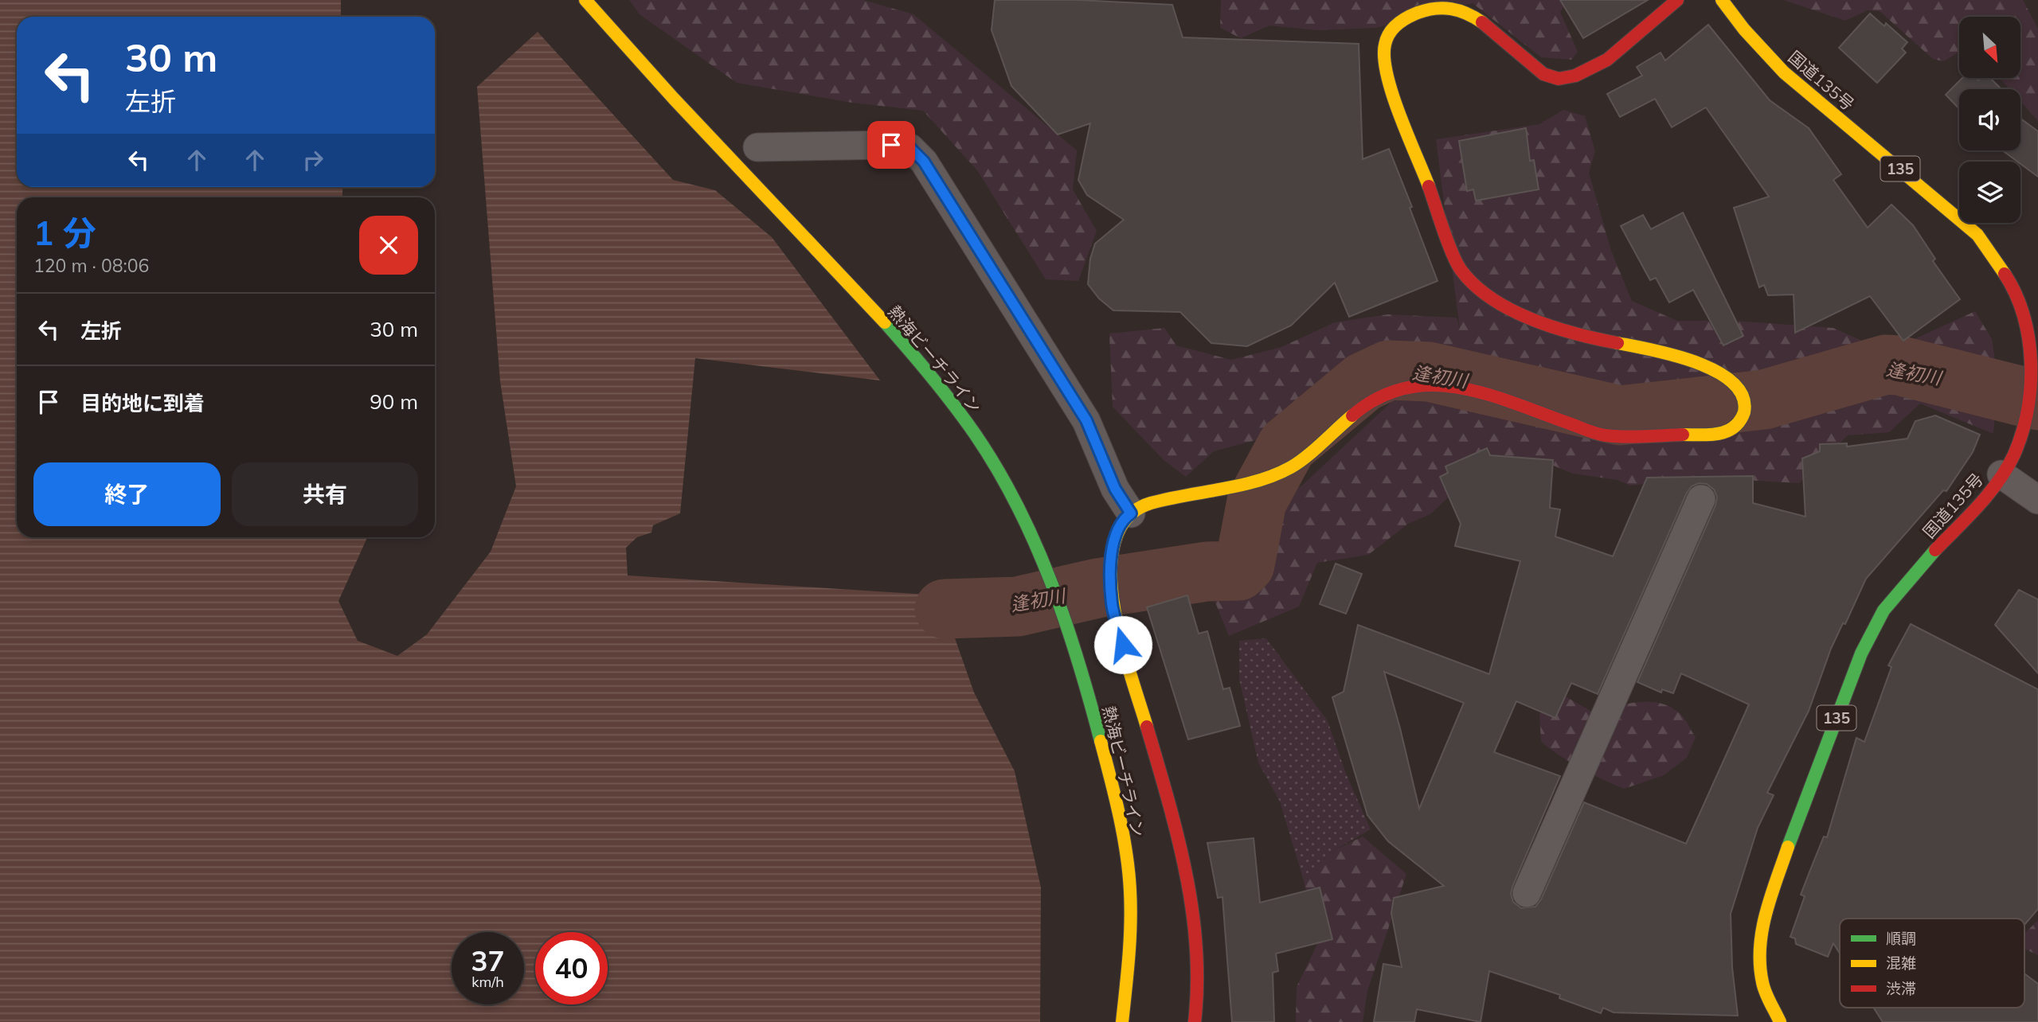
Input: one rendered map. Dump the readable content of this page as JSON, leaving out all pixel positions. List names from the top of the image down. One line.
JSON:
{"streets":{"main road":["国道135号","135","熱海ビーチライン"]},"water":["逢初川"],"legend":["順調","混雑","渋滞"],"north":"bottom right","page":{"turn":["30 m","左折"],"heading":["1 分","120 m · 08:06"],"list":[{"name":"左折","value":"30 m"},{"name":"目的地に到着","value":"90 m"}],"buttons":["終了","共有"],"speed":"37 km/h","limit":"40"}}
